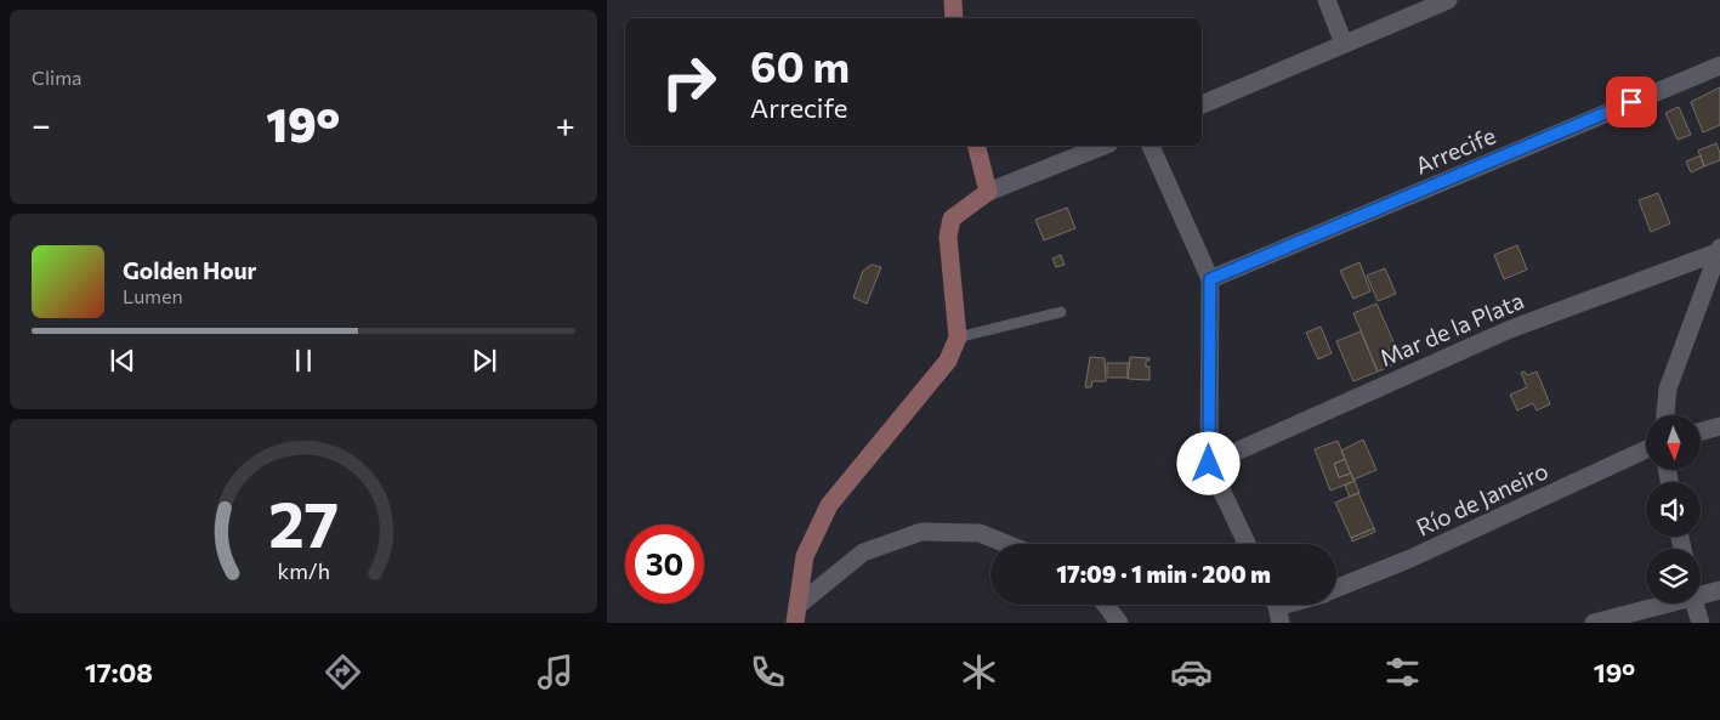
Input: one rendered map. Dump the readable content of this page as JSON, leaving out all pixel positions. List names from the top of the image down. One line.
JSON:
{"streets":{"street":["Arrecife","Mar de la Plata","Río de Janeiro"]},"north":"bottom","page":{"tile":"Clima","turn":["60 m","Arrecife"],"heat":["−","19°","+"],"song":["Golden Hour","Lumen"],"limit":"30","trip":"17:09 · 1 min · 200 m","tabs":["17:08","19°"],"gauge":["27","km/h"]}}
